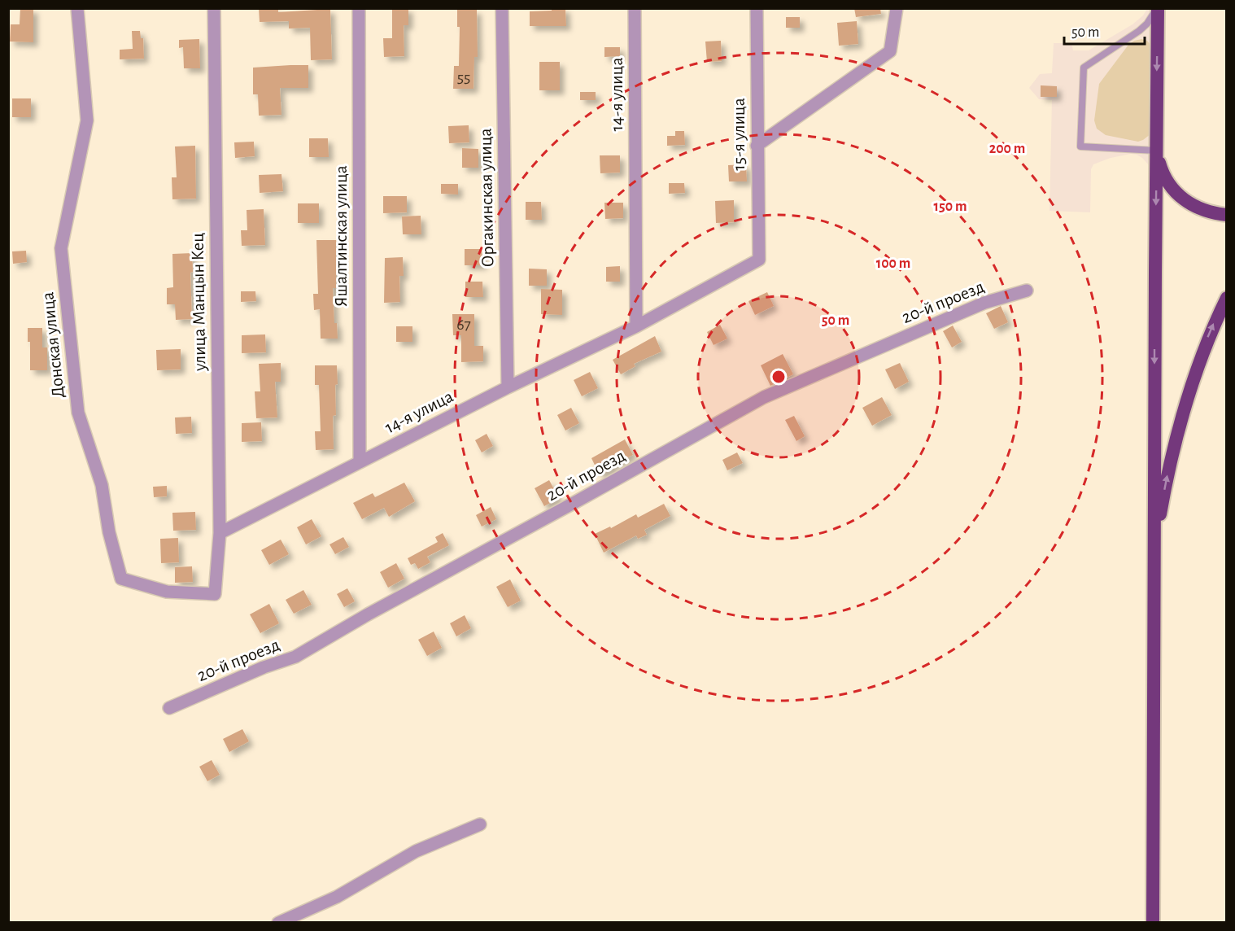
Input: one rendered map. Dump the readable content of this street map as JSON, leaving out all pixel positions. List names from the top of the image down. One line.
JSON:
{"streets":{"street":["14-я улица","15-я улица","Оргакинская улица","Яшалтинская улица","улица Манцын Кец","20-й проезд","Донская улица"]},"crossings":[["14-я улица","15-я улица"],["14-я улица","Оргакинская улица"],["14-я улица","Яшалтинская улица"],["14-я улица","улица Манцын Кец"],["улица Манцын Кец","Донская улица"]],"house_numbers":["55","67"],"scale_bar":"50 m","rings":["200 m","150 m","100 m","50 m"]}
